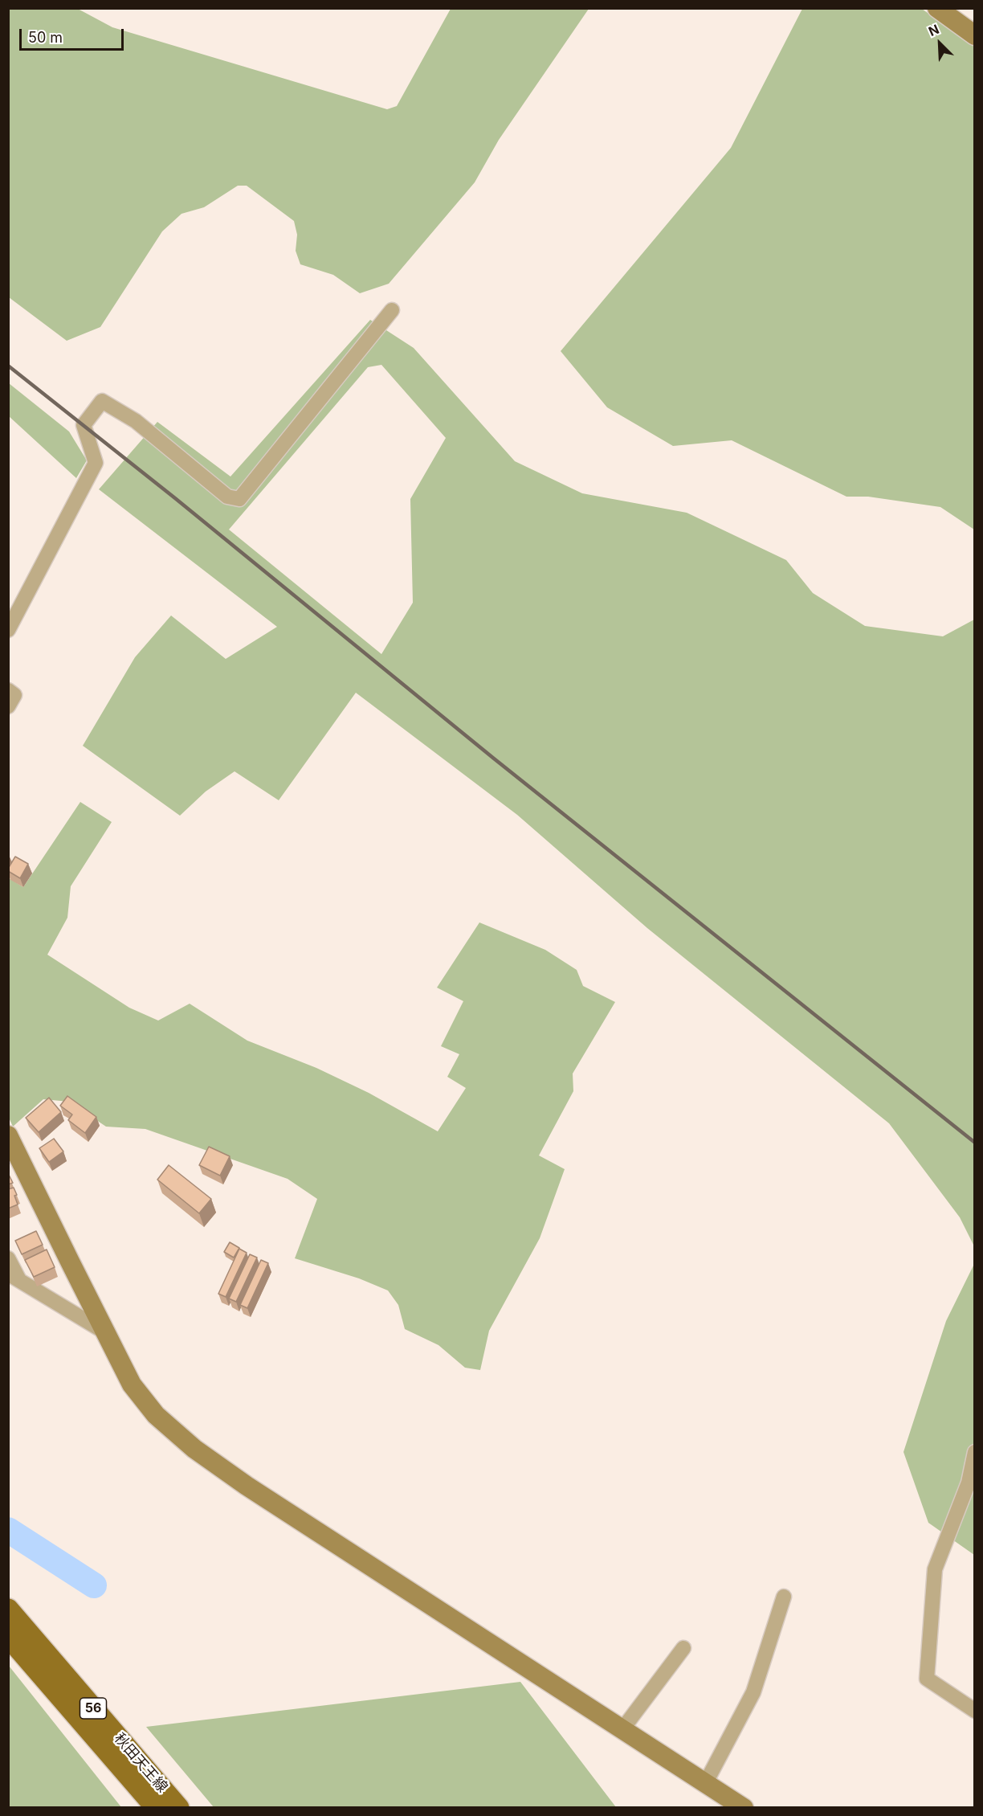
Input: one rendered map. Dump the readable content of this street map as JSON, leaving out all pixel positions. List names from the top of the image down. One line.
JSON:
{"streets":{"main road":["56","秋田天王線"]},"scale_bar":"50 m","north":"top left"}
